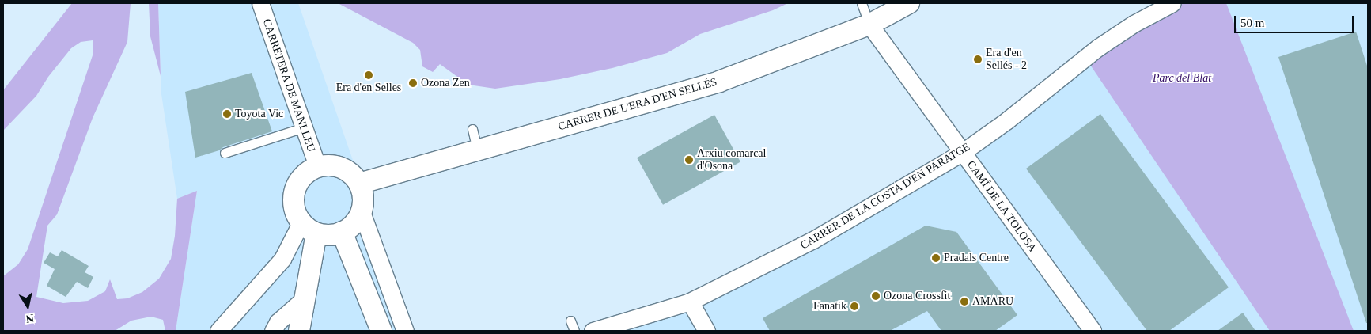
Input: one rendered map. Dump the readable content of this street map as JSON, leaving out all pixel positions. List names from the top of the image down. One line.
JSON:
{"streets":{"street":["CARRETERA DE MANLLEU","CARRER DE L'ERA D'EN SELLÉS","CARRER DE LA COSTA D'EN PARATGE","CAMÍ DE LA TOLOSA"]},"crossings":[["CARRETERA DE MANLLEU","CARRER DE L'ERA D'EN SELLÉS"],["CARRER DE L'ERA D'EN SELLÉS","CAMÍ DE LA TOLOSA"],["CARRER DE LA COSTA D'EN PARATGE","CAMÍ DE LA TOLOSA"]],"parks":["Parc del Blat"],"places":["Era d'en Sellés - 2","Era d'en Selles","Ozona Zen","Toyota Vic","Arxiu comarcal d'Osona","Pradals Centre","Ozona Crossfit","AMARU","Fanatik"],"scale_bar":"50 m","north":"bottom"}
